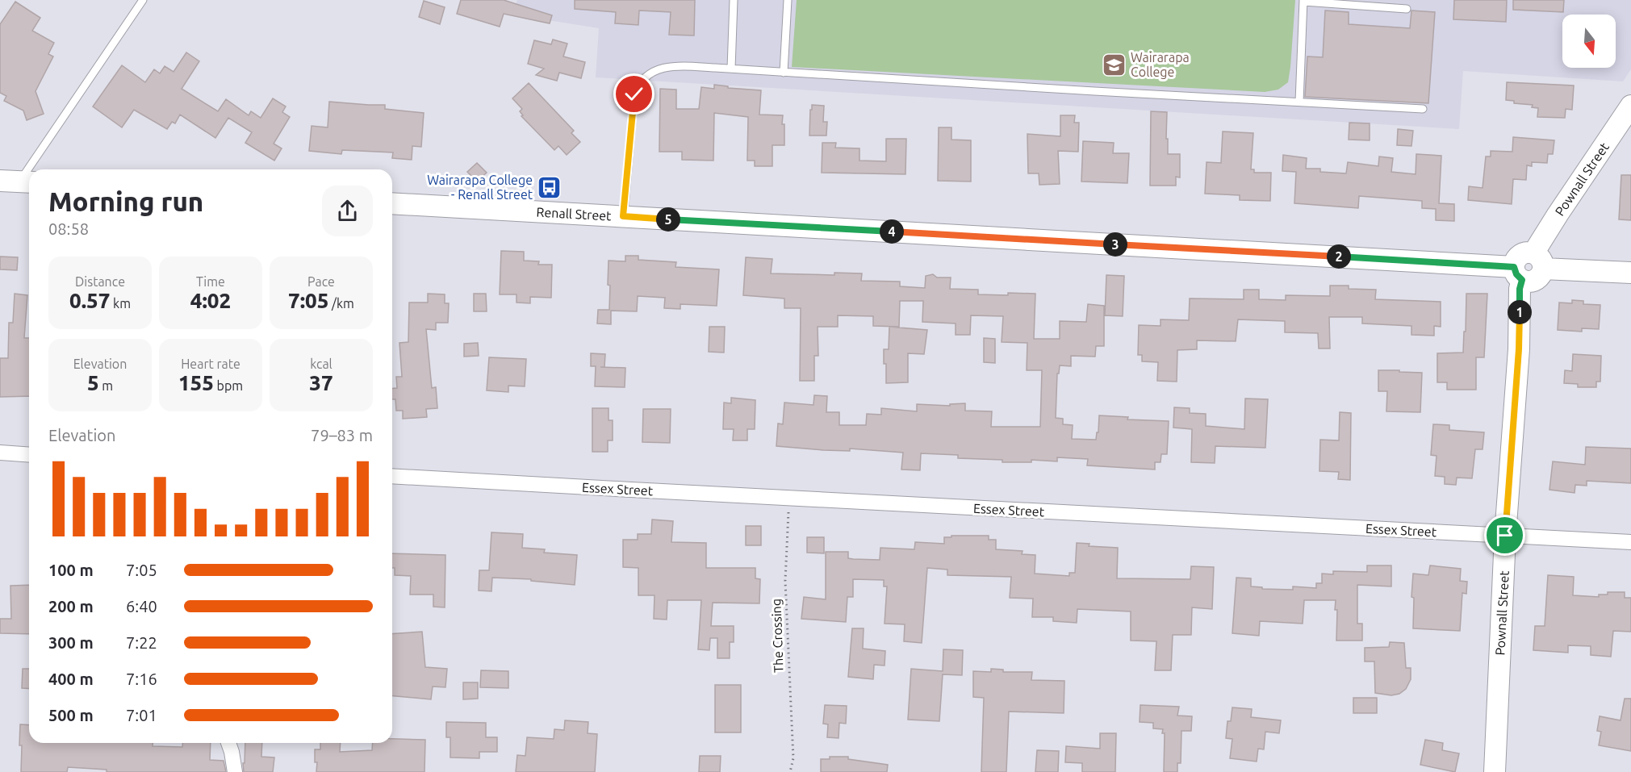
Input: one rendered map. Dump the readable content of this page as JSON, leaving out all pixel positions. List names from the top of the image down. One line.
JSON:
{"streets":{"street":["Pownall Street","Renall Street","Essex Street"],"path":["The Crossing"]},"crossings":[["Pownall Street","Renall Street"],["Pownall Street","Essex Street"],["Essex Street","The Crossing"]],"places":{"school or university":["Wairarapa College"],"bus stop":["Wairarapa College - Renall Street"]},"north":"bottom","page":{"heading":["Morning run","08:58"],"pins":["5","4","3","2","1"],"stats":[["Distance","0.57 km"],["Time","4:02"],["Pace","7:05 /km"],["Elevation","5 m"],["Heart rate","155 bpm"],["kcal","37"]],"chart":["Elevation","79–83 m"],"list":[{"name":"100 m","note":"7:05"},{"name":"200 m","note":"6:40"},{"name":"300 m","note":"7:22"},{"name":"400 m","note":"7:16"},{"name":"500 m","note":"7:01"}]}}
